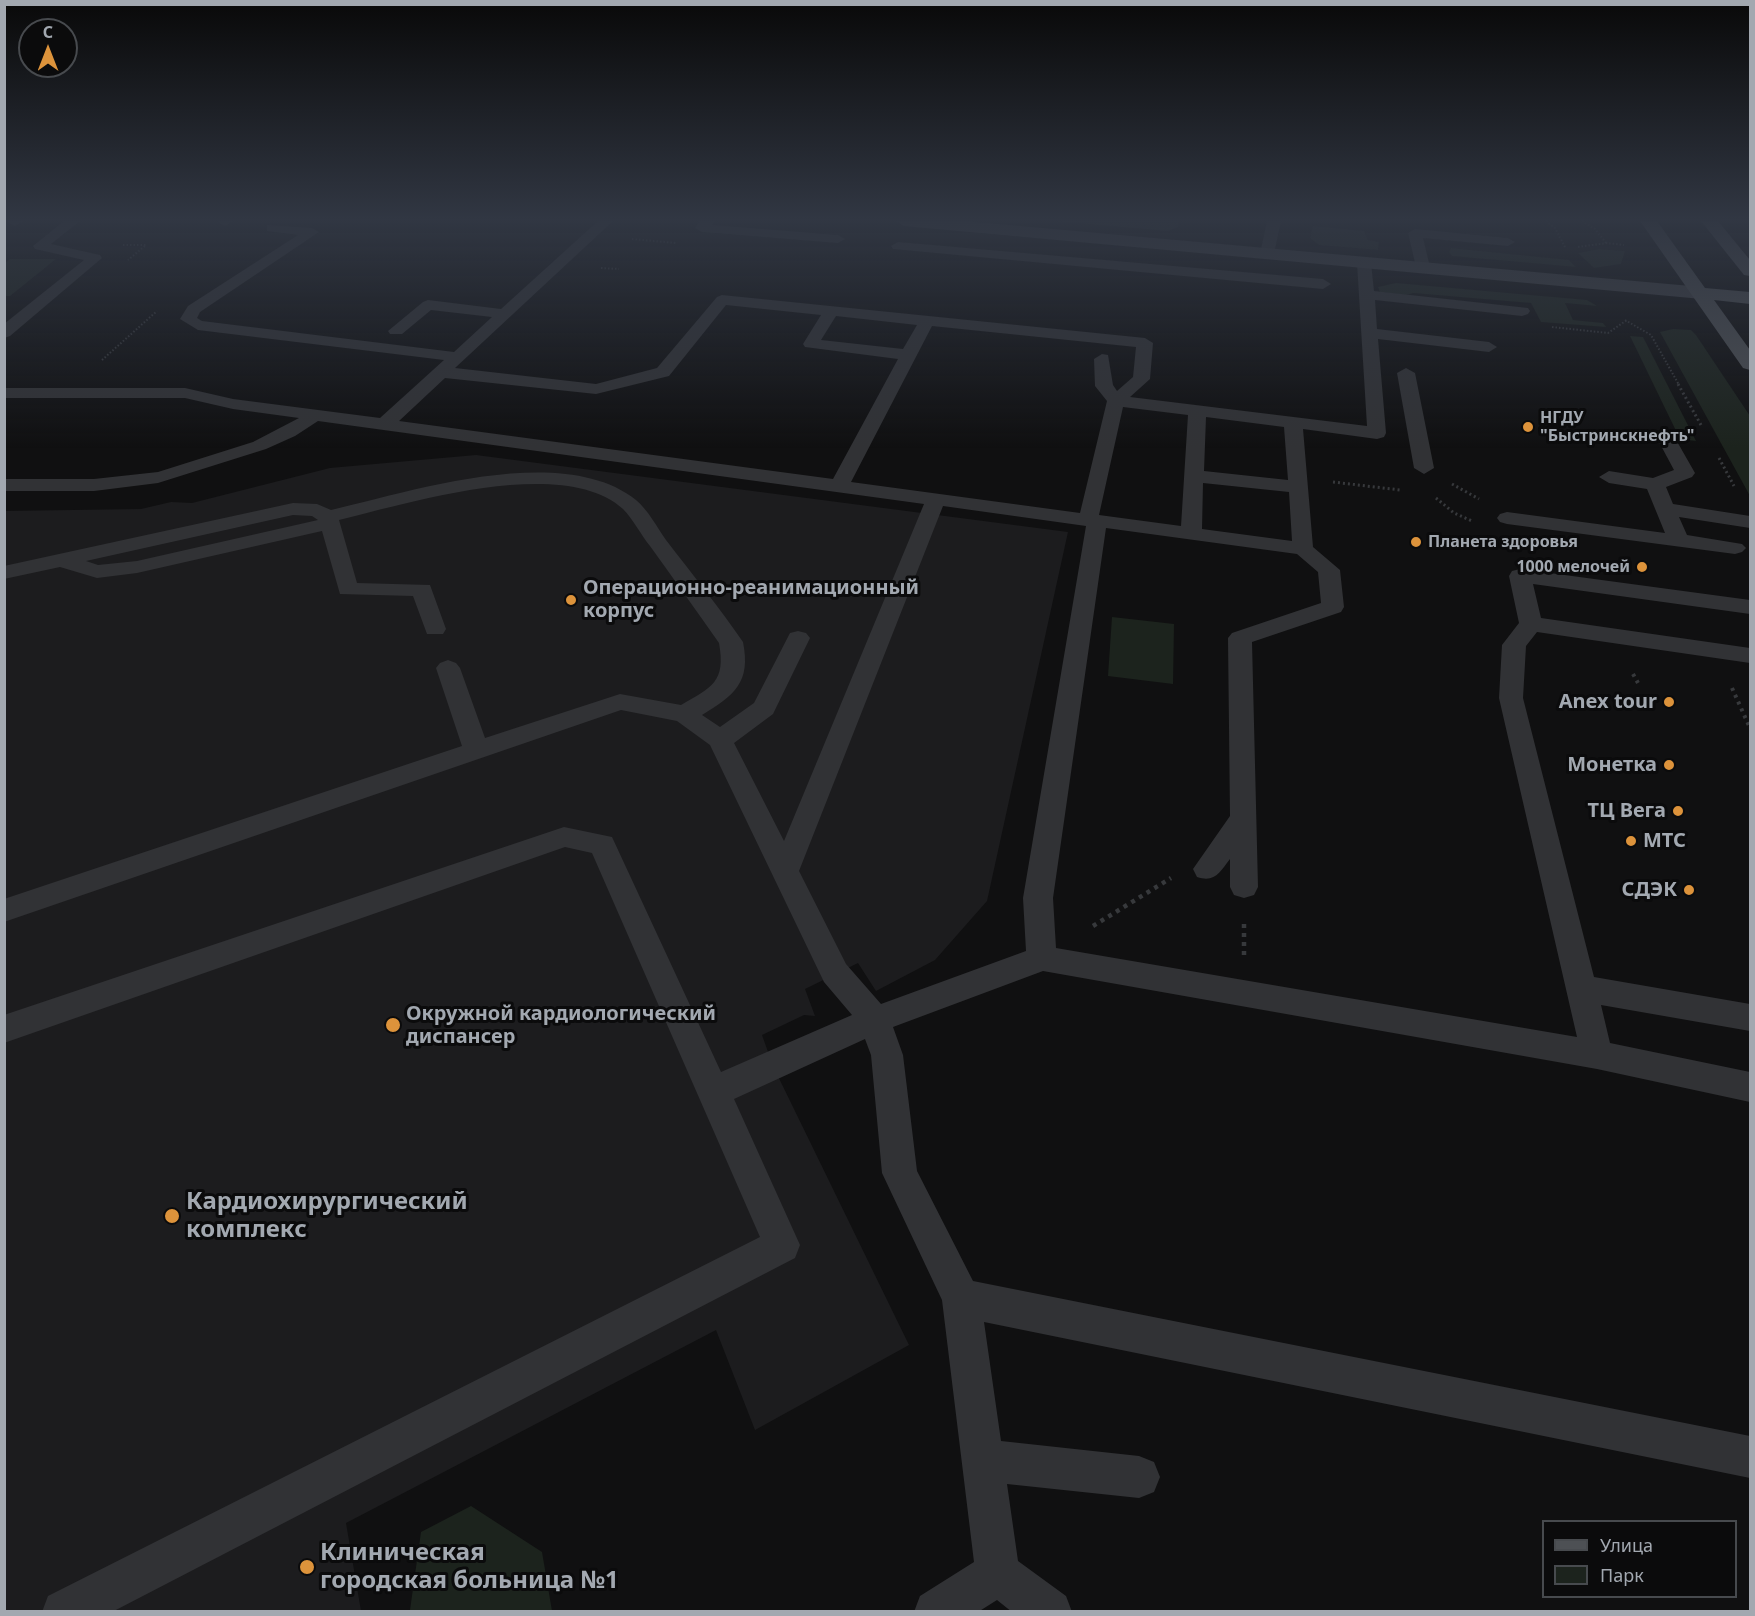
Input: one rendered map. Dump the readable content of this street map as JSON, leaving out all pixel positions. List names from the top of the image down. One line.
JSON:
{"places":["НГДУ \"Быстринскнефть\"","Планета здоровья","1000 мелочей","Операционно-реанимационный корпус","Anex tour","Монетка","ТЦ Вега","МТС","СДЭК","Окружной кардиологический диспансер","Кардиохирургический комплекс","Клиническая городская больница №1"],"legend":["Улица","Парк"],"north":"top"}
